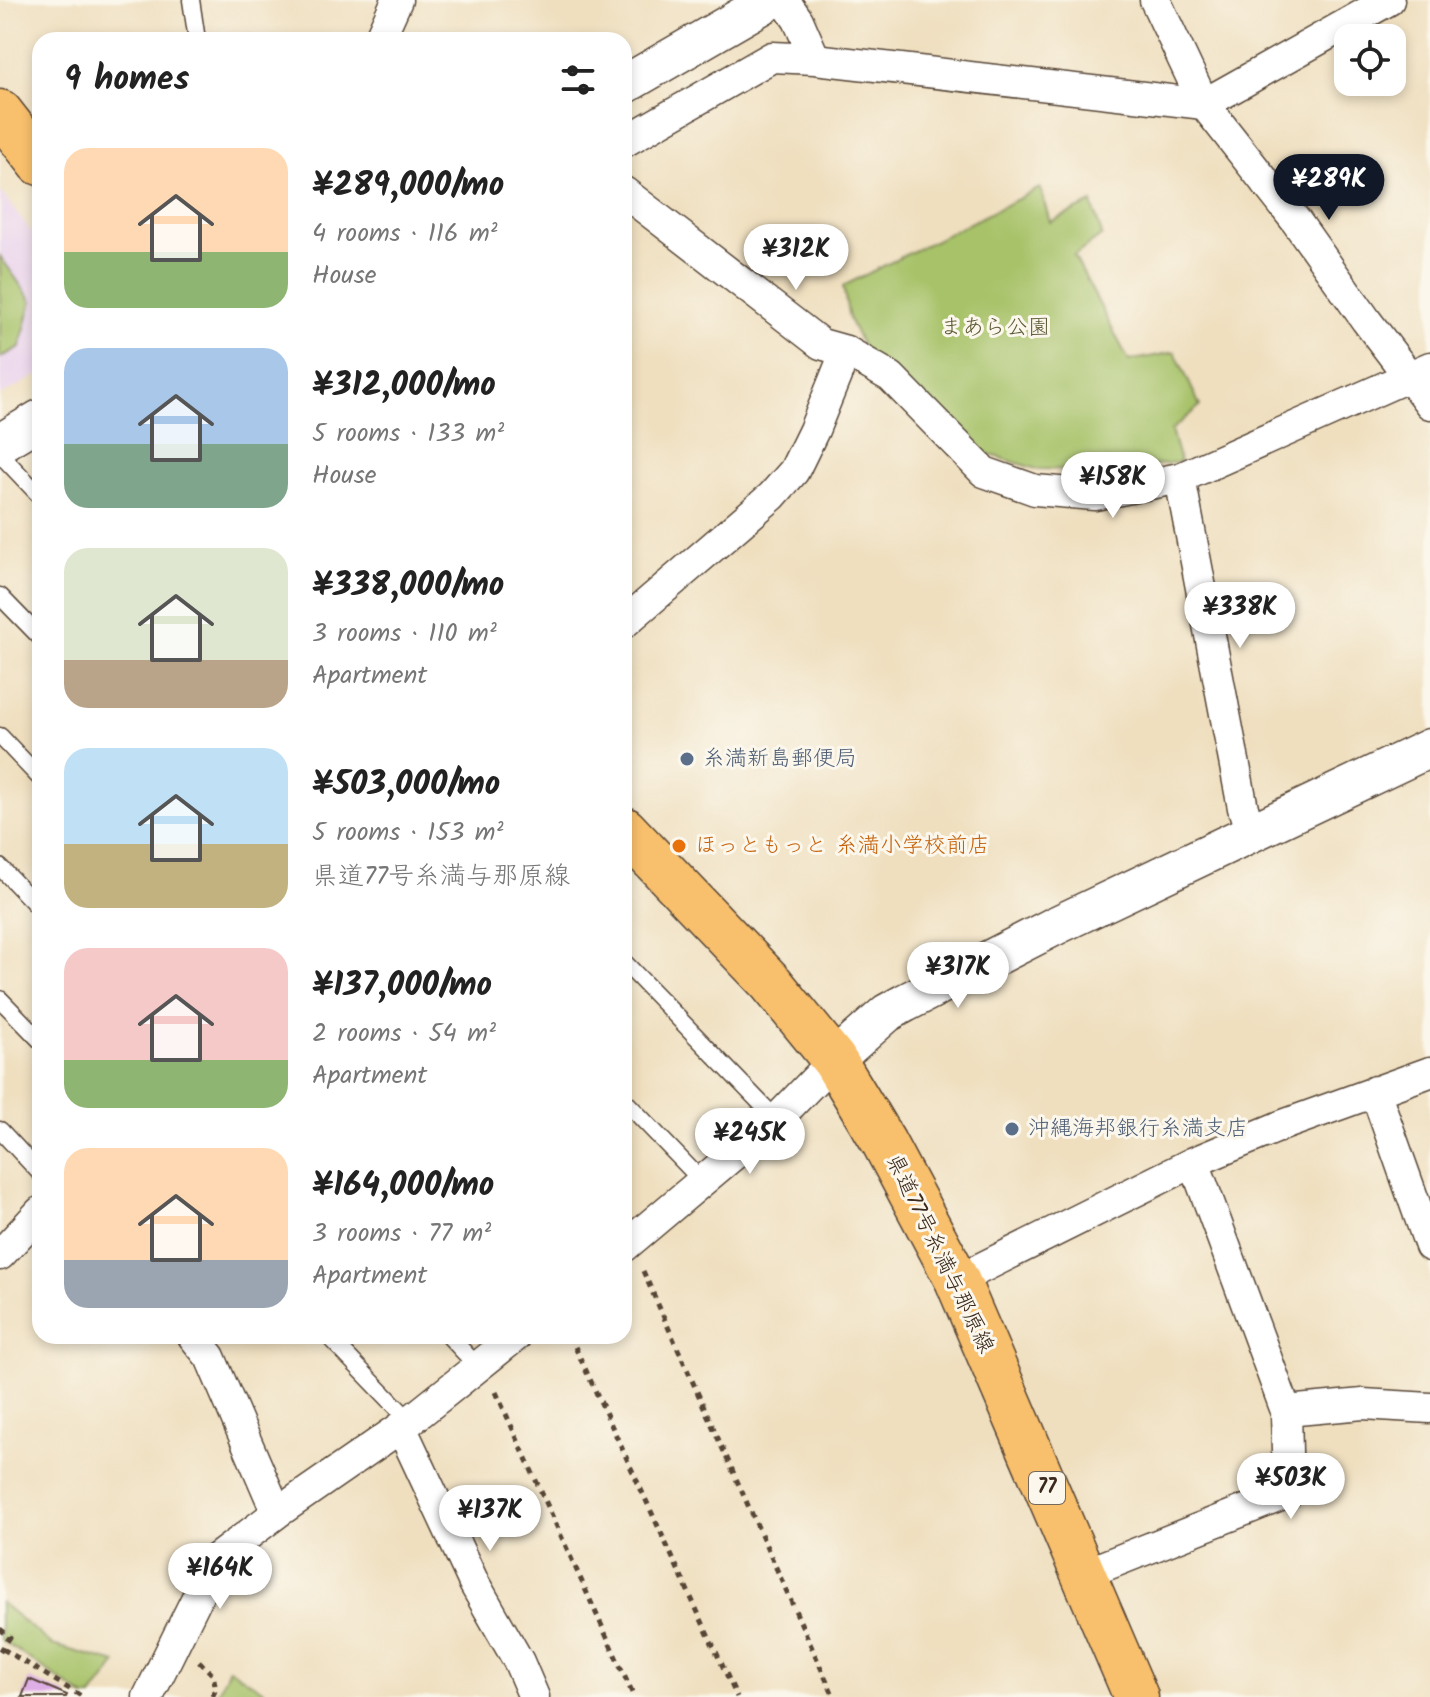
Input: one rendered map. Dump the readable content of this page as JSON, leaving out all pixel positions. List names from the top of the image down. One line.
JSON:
{"streets":{"main road":["県道77号糸満与那原線","77"]},"parks":["まあら公園"],"places":["糸満新島郵便局","ほっともっと 糸満小学校前店","沖縄海邦銀行糸満支店"],"page":{"heading":"9 homes","list":[{"name":"¥289,000/mo","note":"4 rooms · 116 m² · House"},{"name":"¥312,000/mo","note":"5 rooms · 133 m² · House"},{"name":"¥338,000/mo","note":"3 rooms · 110 m² · Apartment"},{"name":"¥503,000/mo","note":"5 rooms · 153 m² · 県道77号糸満与那原線"},{"name":"¥137,000/mo","note":"2 rooms · 54 m² · Apartment"},{"name":"¥164,000/mo","note":"3 rooms · 77 m² · Apartment"}],"price":["¥289K","¥312K","¥158K","¥338K","¥317K","¥245K","¥503K","¥137K","¥164K"]}}
